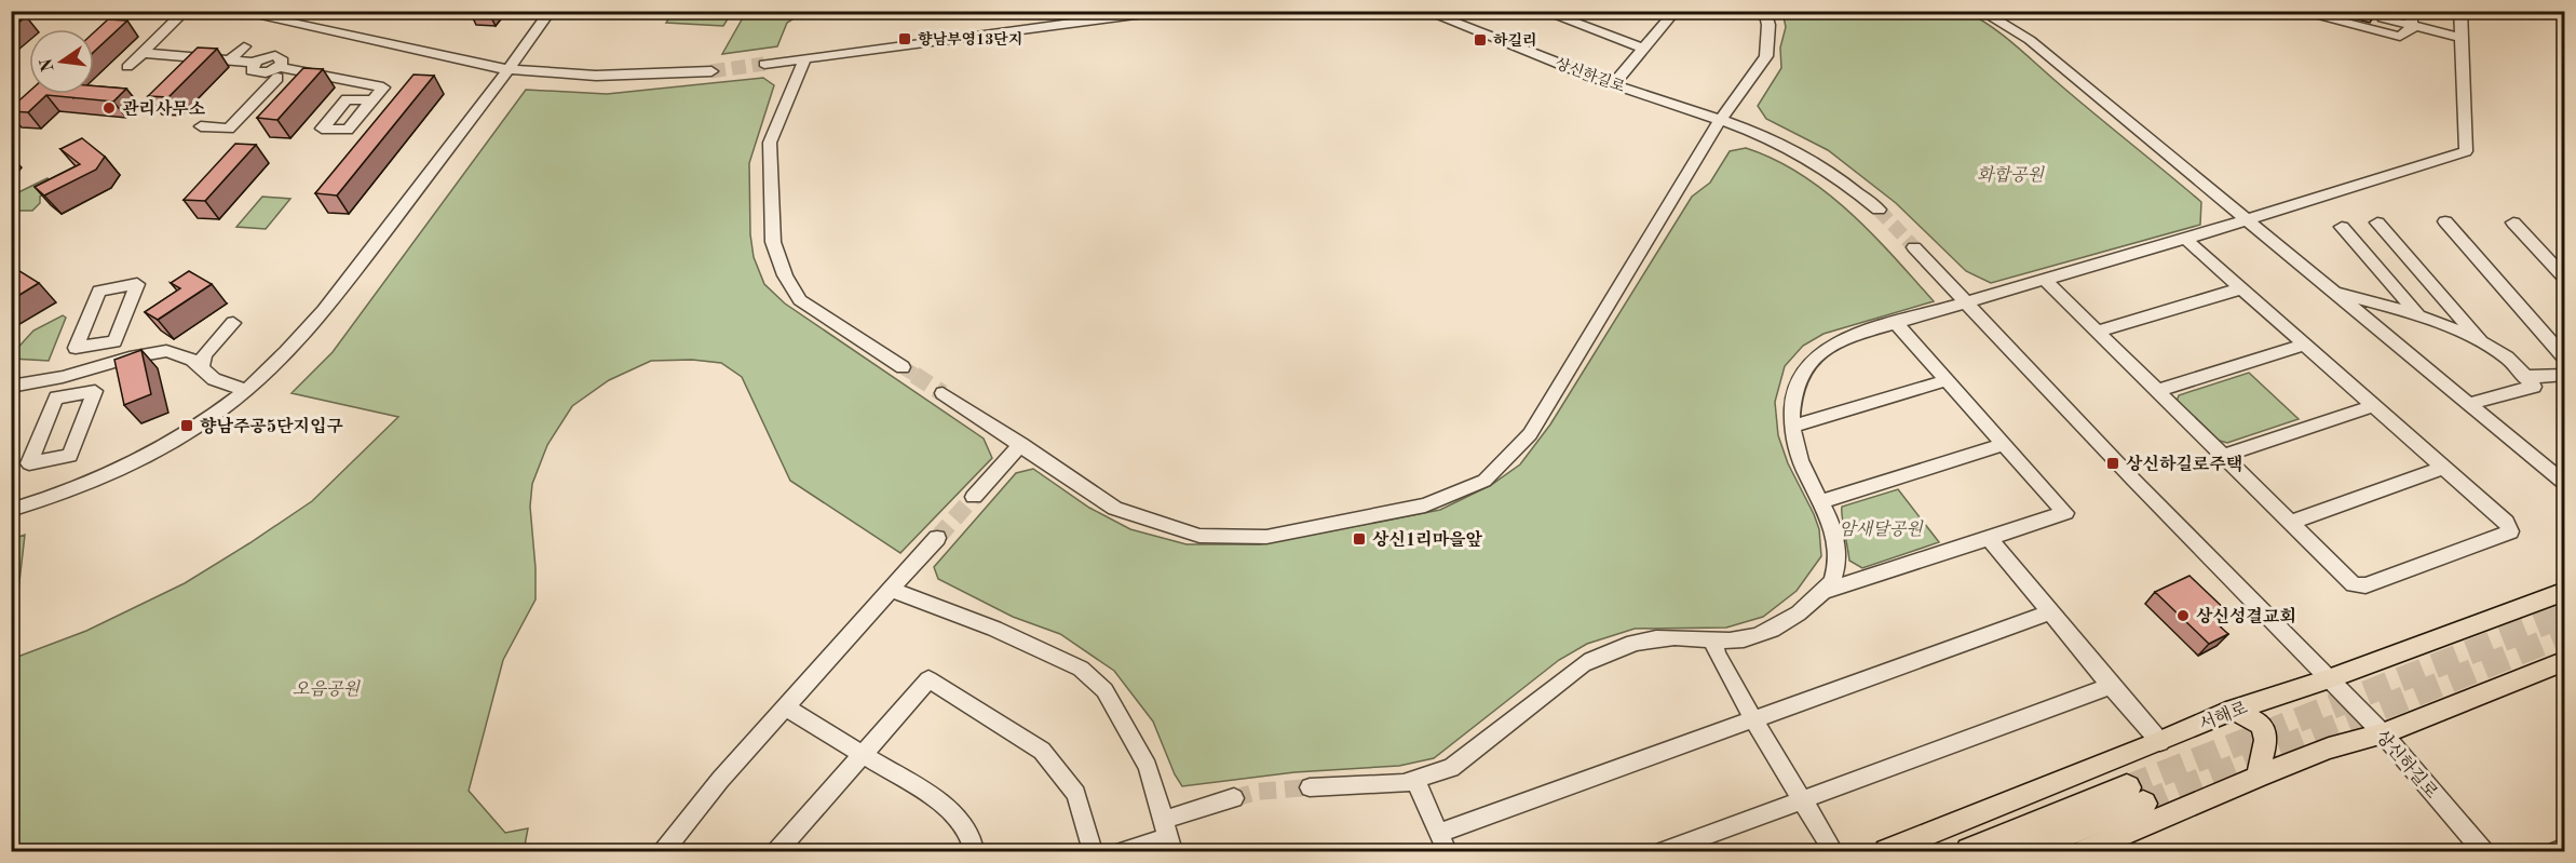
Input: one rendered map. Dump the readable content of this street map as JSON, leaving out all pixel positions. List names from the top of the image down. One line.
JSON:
{"streets":{"main road":["서해로"],"street":["상신하길로"]},"crossings":[["상신하길로","서해로"]],"parks":["화합공원","암새달공원","오음공원"],"places":{"transit":["향남부영13단지","하길리","향남주공5단지입구","상신하길로주택","상신1리마을앞"],"other":["관리사무소","상신성결교회"]},"north":"left"}
